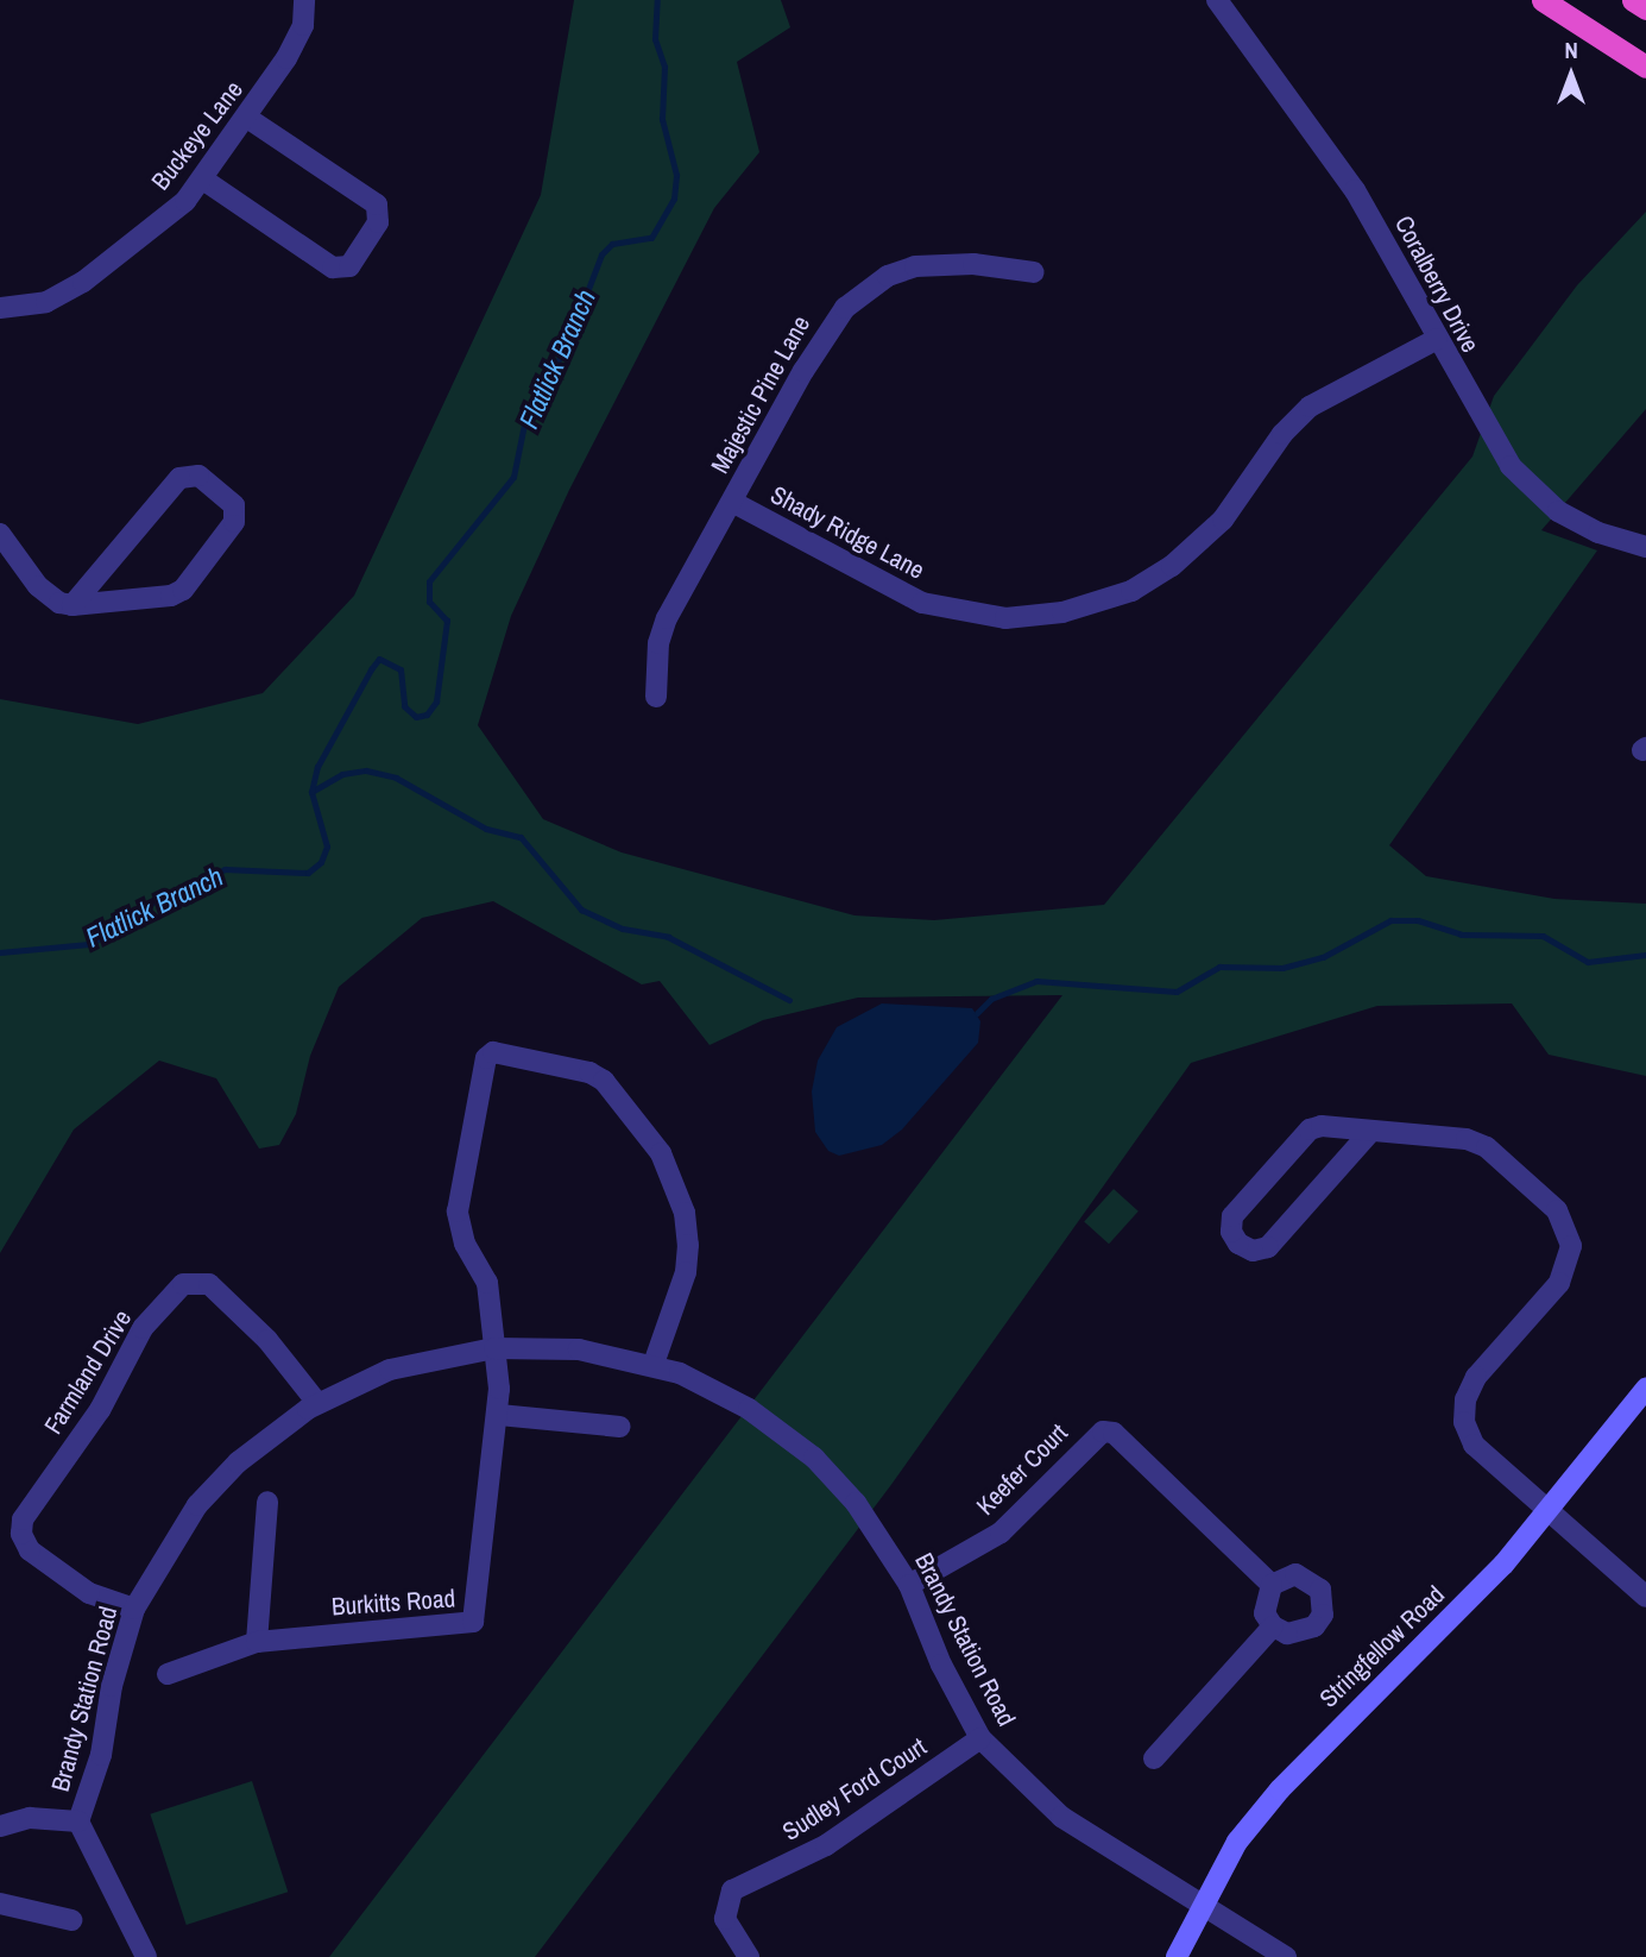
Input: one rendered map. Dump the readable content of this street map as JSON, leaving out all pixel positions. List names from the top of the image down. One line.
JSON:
{"streets":{"main road":["Stringfellow Road"],"street":["Buckeye Lane","Coralberry Drive","Majestic Pine Lane","Shady Ridge Lane","Farmland Drive","Keefer Court","Burkitts Road","Brandy Station Road","Sudley Ford Court"]},"crossings":[["Coralberry Drive","Shady Ridge Lane"],["Majestic Pine Lane","Shady Ridge Lane"],["Farmland Drive","Brandy Station Road"],["Keefer Court","Brandy Station Road"],["Burkitts Road","Brandy Station Road"],["Brandy Station Road","Stringfellow Road"],["Brandy Station Road","Sudley Ford Court"]],"water":["Flatlick Branch"],"north":"top"}
